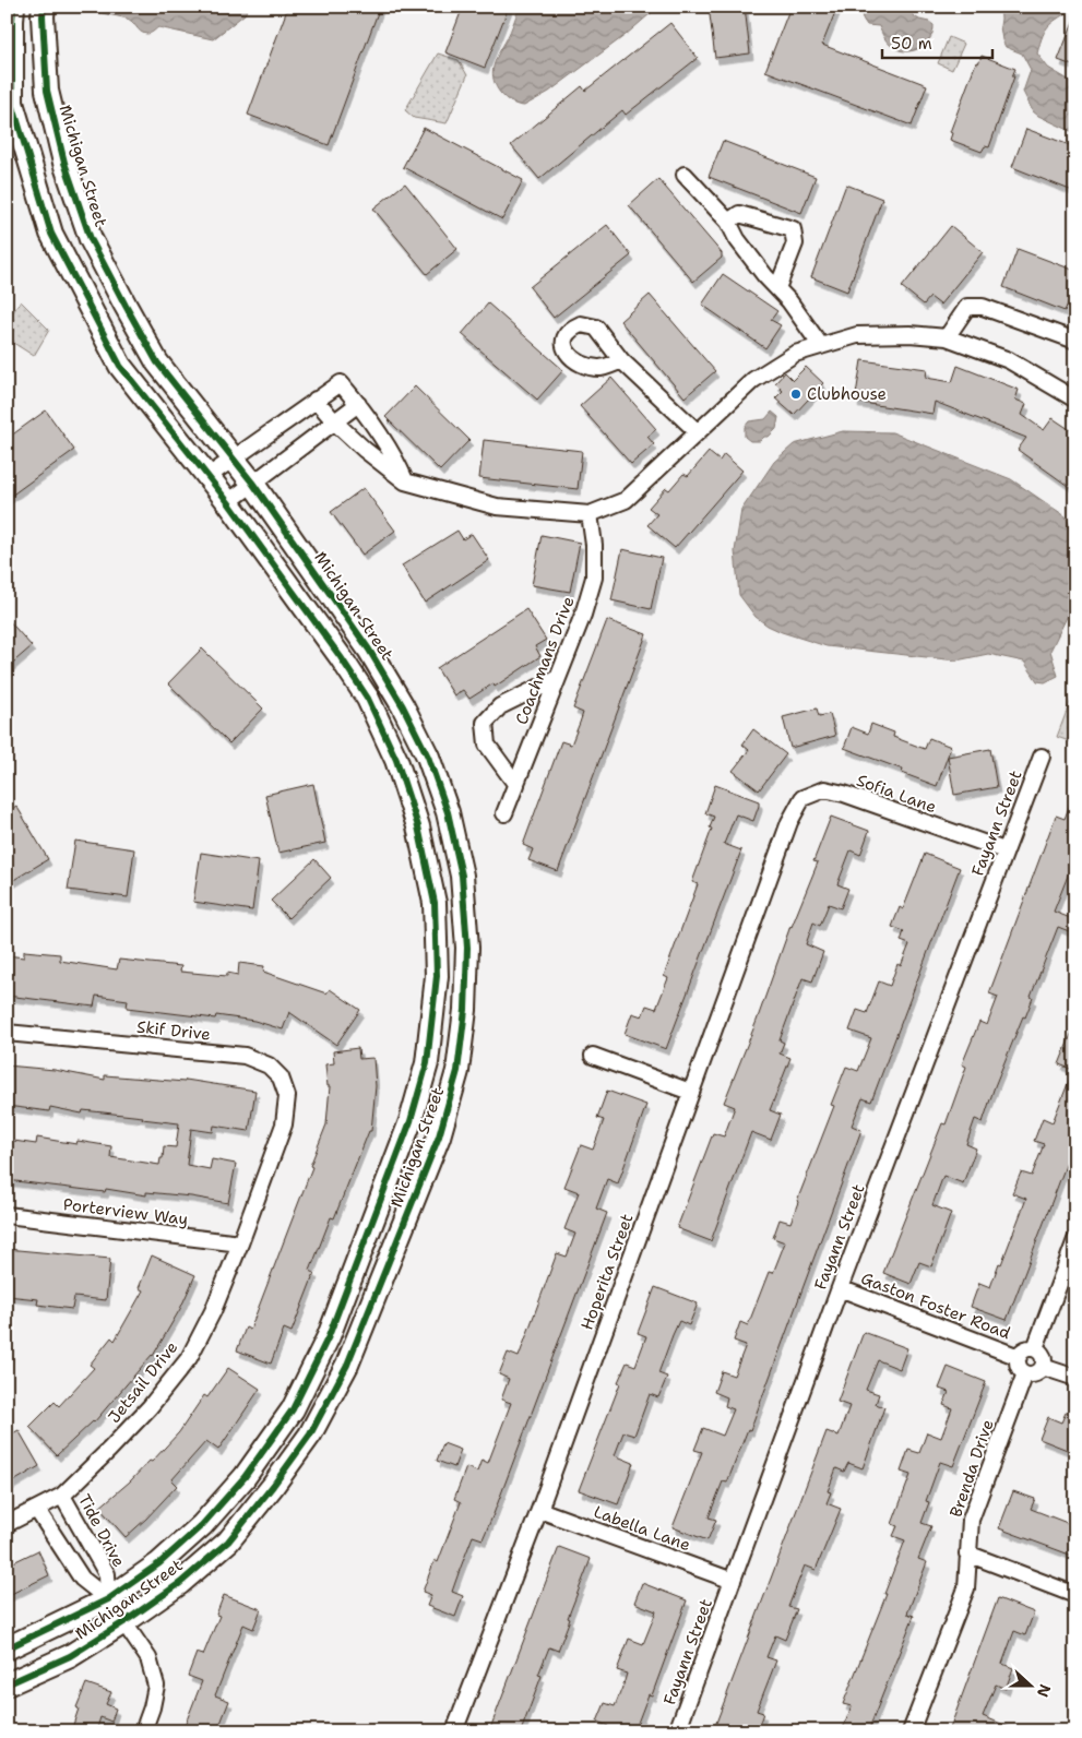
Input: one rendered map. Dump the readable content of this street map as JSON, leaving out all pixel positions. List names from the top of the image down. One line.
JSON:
{"streets":{"street":["Michigan Street","Coachmans Drive","Sofia Lane","Fayann Street","Skif Drive","Porterview Way","Hoperita Street","Gaston Foster Road","Jetsail Drive","Brenda Drive","Labella Lane","Tide Drive"]},"crossings":[["Michigan Street","Tide Drive"],["Sofia Lane","Fayann Street"],["Sofia Lane","Hoperita Street"],["Fayann Street","Gaston Foster Road"],["Fayann Street","Labella Lane"],["Skif Drive","Jetsail Drive"],["Porterview Way","Jetsail Drive"],["Hoperita Street","Labella Lane"],["Gaston Foster Road","Brenda Drive"],["Jetsail Drive","Tide Drive"]],"places":["Clubhouse"],"scale_bar":"50 m","north":"right"}
